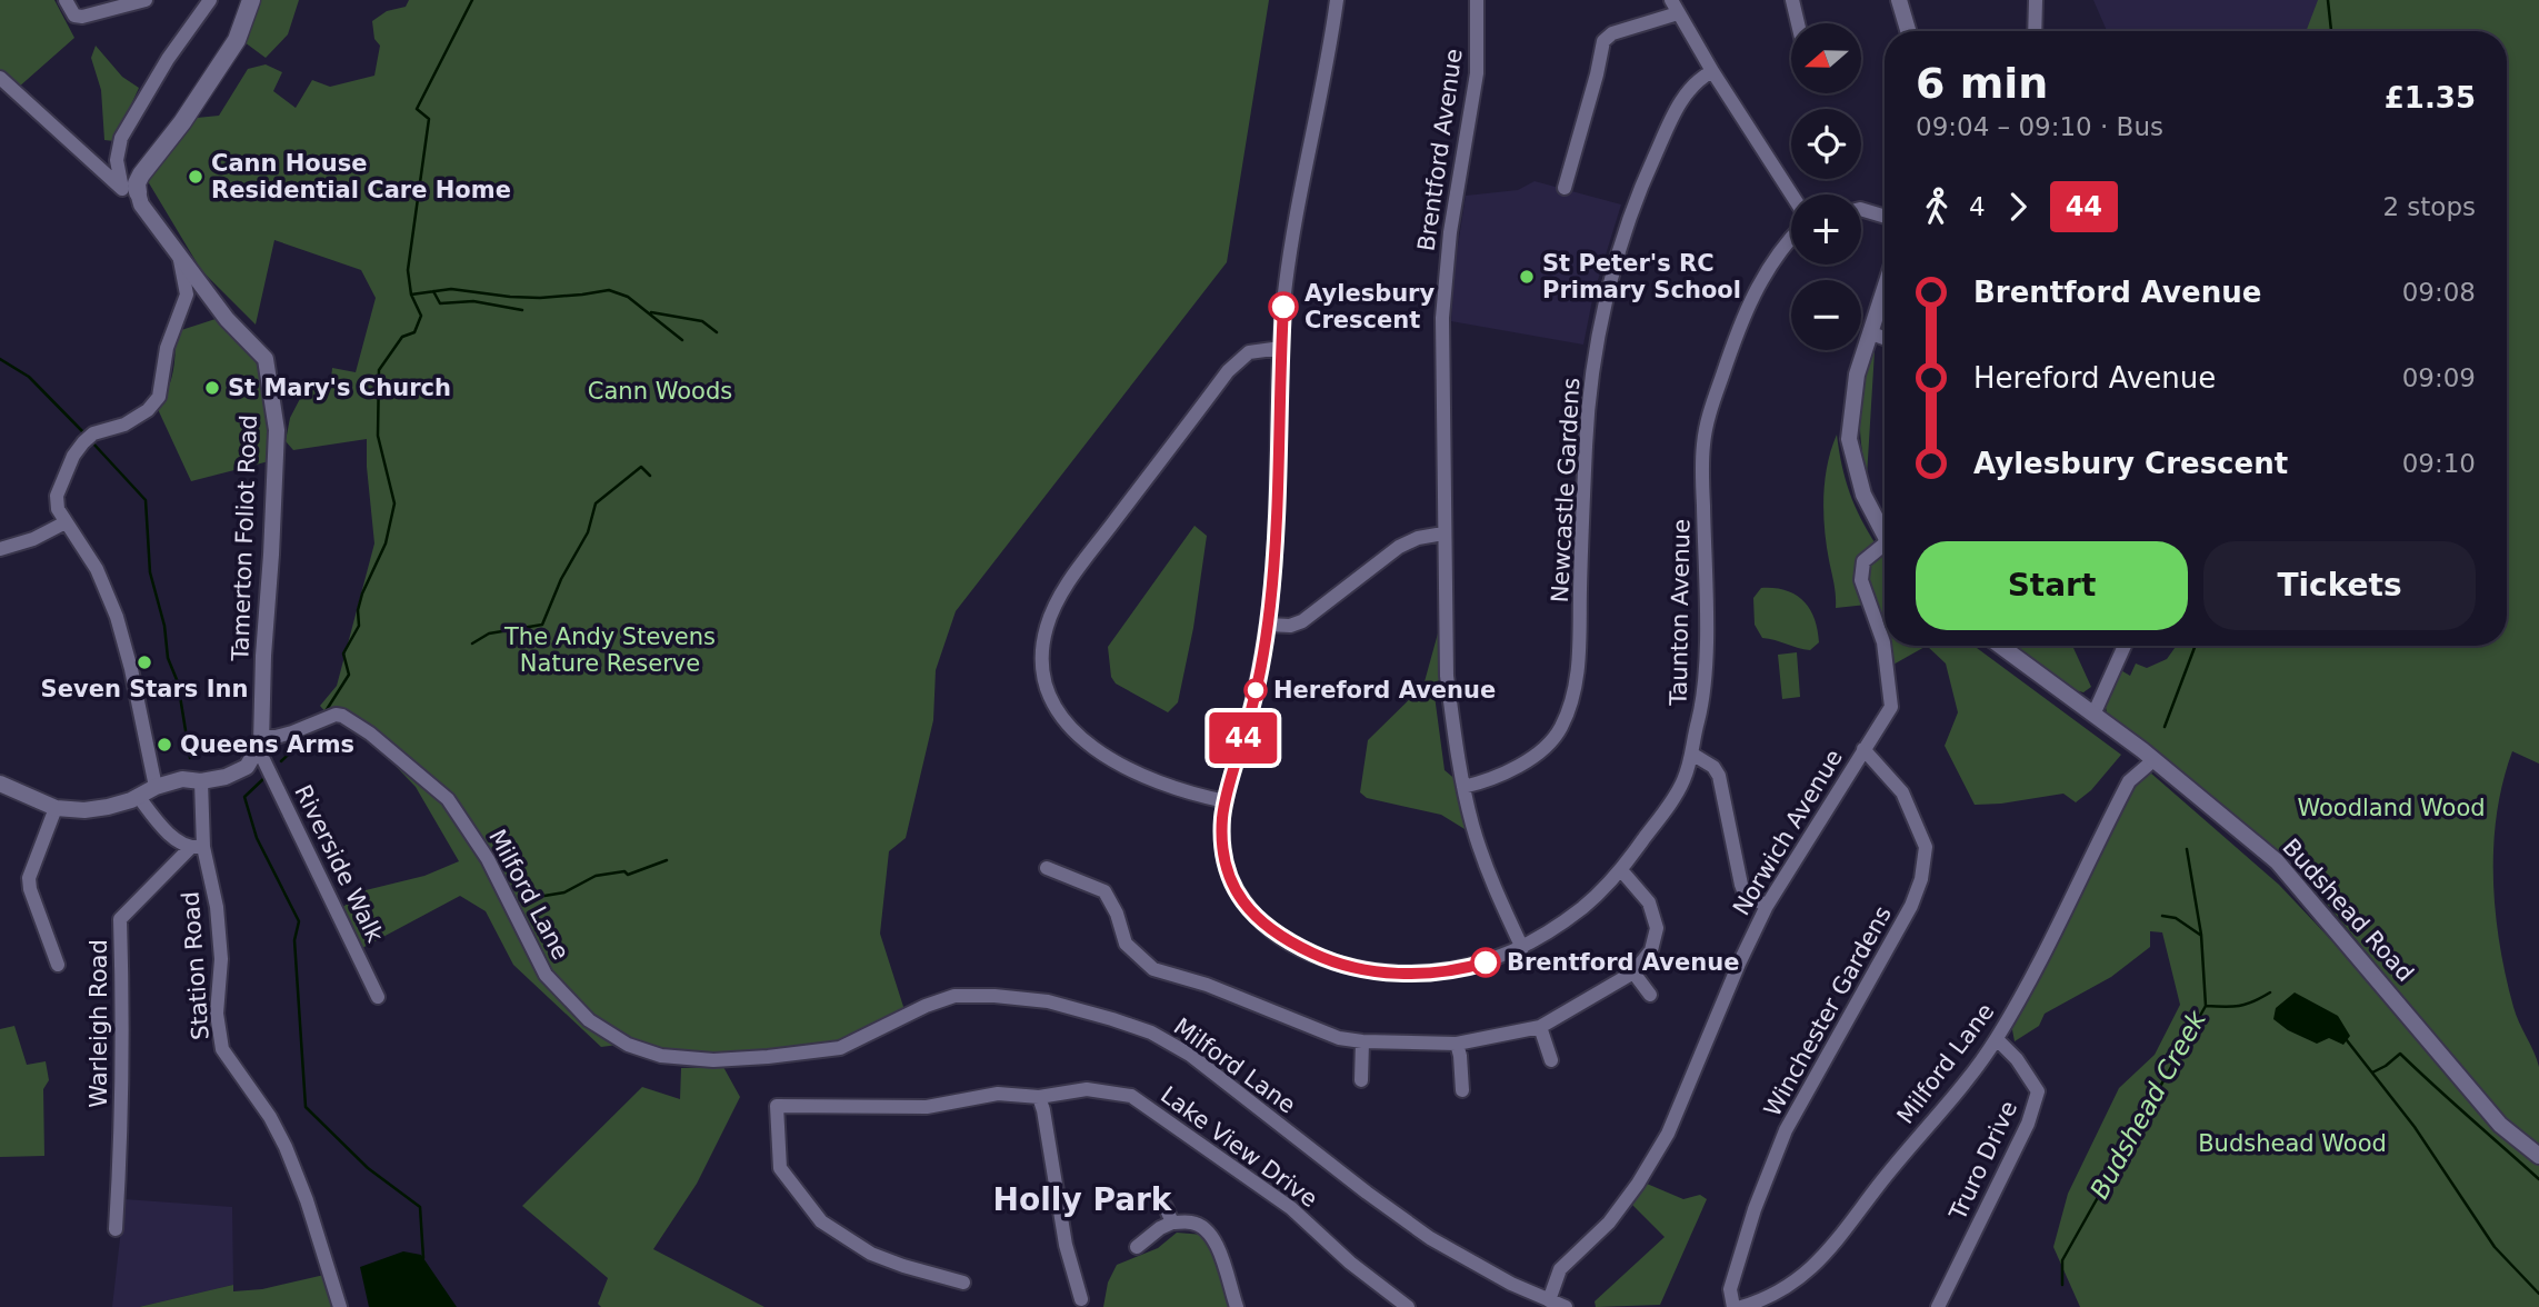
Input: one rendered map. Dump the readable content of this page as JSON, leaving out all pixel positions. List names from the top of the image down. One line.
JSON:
{"streets":{"street":["Brentford Avenue","Newcastle Gardens","Tamerton Foliot Road","Taunton Avenue","Norwich Avenue","Riverside Walk","Milford Lane","Budshead Road","Station Road","Winchester Gardens","Warleigh Road","Lake View Drive","Truro Drive"]},"crossings":[["Brentford Avenue","Newcastle Gardens"],["Brentford Avenue","Taunton Avenue"],["Tamerton Foliot Road","Riverside Walk"],["Tamerton Foliot Road","Milford Lane"],["Norwich Avenue","Milford Lane"],["Norwich Avenue","Winchester Gardens"],["Riverside Walk","Milford Lane"],["Milford Lane","Budshead Road"],["Milford Lane","Truro Drive"],["Station Road","Warleigh Road"]],"districts":["Holly Park"],"water":["Budshead Creek"],"parks":["Cann Woods","The Andy Stevens Nature Reserve","Woodland Wood","Budshead Wood"],"places":["Cann House Residential Care Home","St Peter's RC Primary School","Aylesbury Crescent","St Mary's Church","Seven Stars Inn","Hereford Avenue","Queens Arms","Brentford Avenue"],"lines":["bus line 44"],"north":"left","page":{"on_map":"44","map_buttons":["+","−"],"heading":["6 min","09:04 – 09:10 · Bus","£1.35"],"legs":["4","44","2 stops"],"list":[{"name":"Brentford Avenue","value":"09:08"},{"name":"Hereford Avenue","value":"09:09"},{"name":"Aylesbury Crescent","value":"09:10"}],"buttons":["Start","Tickets"]}}
